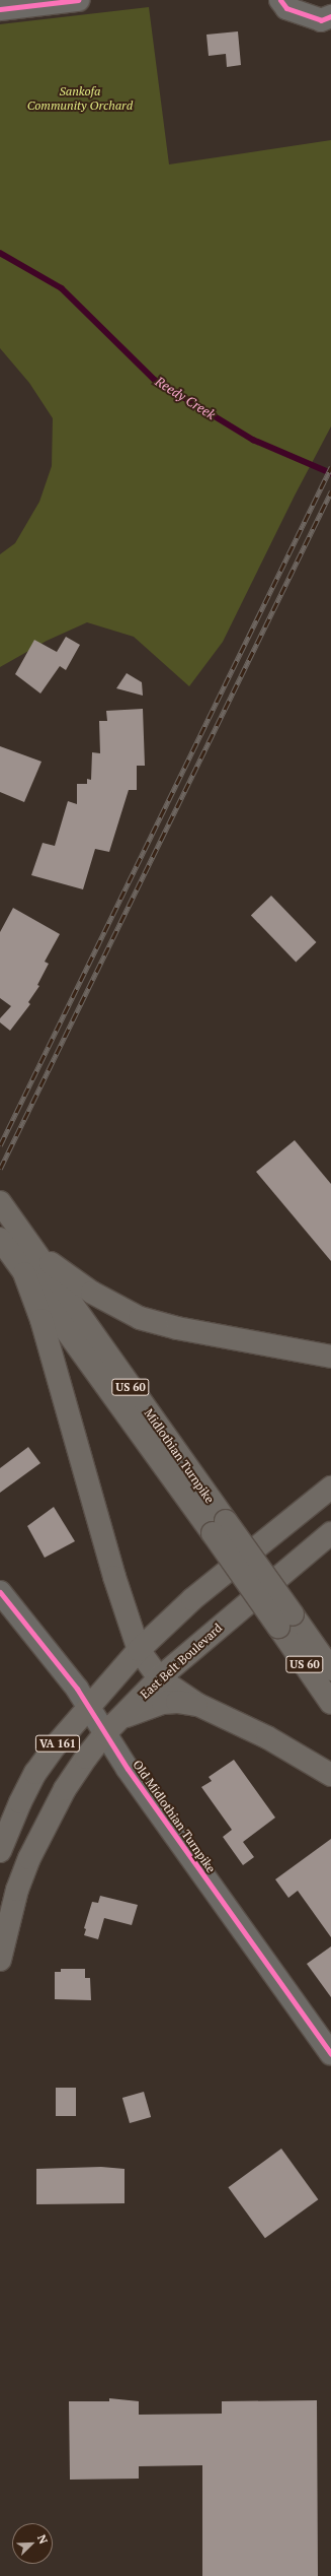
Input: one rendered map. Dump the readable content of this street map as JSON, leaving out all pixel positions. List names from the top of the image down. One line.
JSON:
{"streets":{"main road":["US 60","Midlothian Turnpike","East Belt Boulevard","VA 161"],"street":["Old Midlothian Turnpike"]},"crossings":[["East Belt Boulevard","Old Midlothian Turnpike"],["VA 161","Old Midlothian Turnpike"]],"water":["Reedy Creek"],"parks":["Sankofa Community Orchard"],"north":"top right"}
